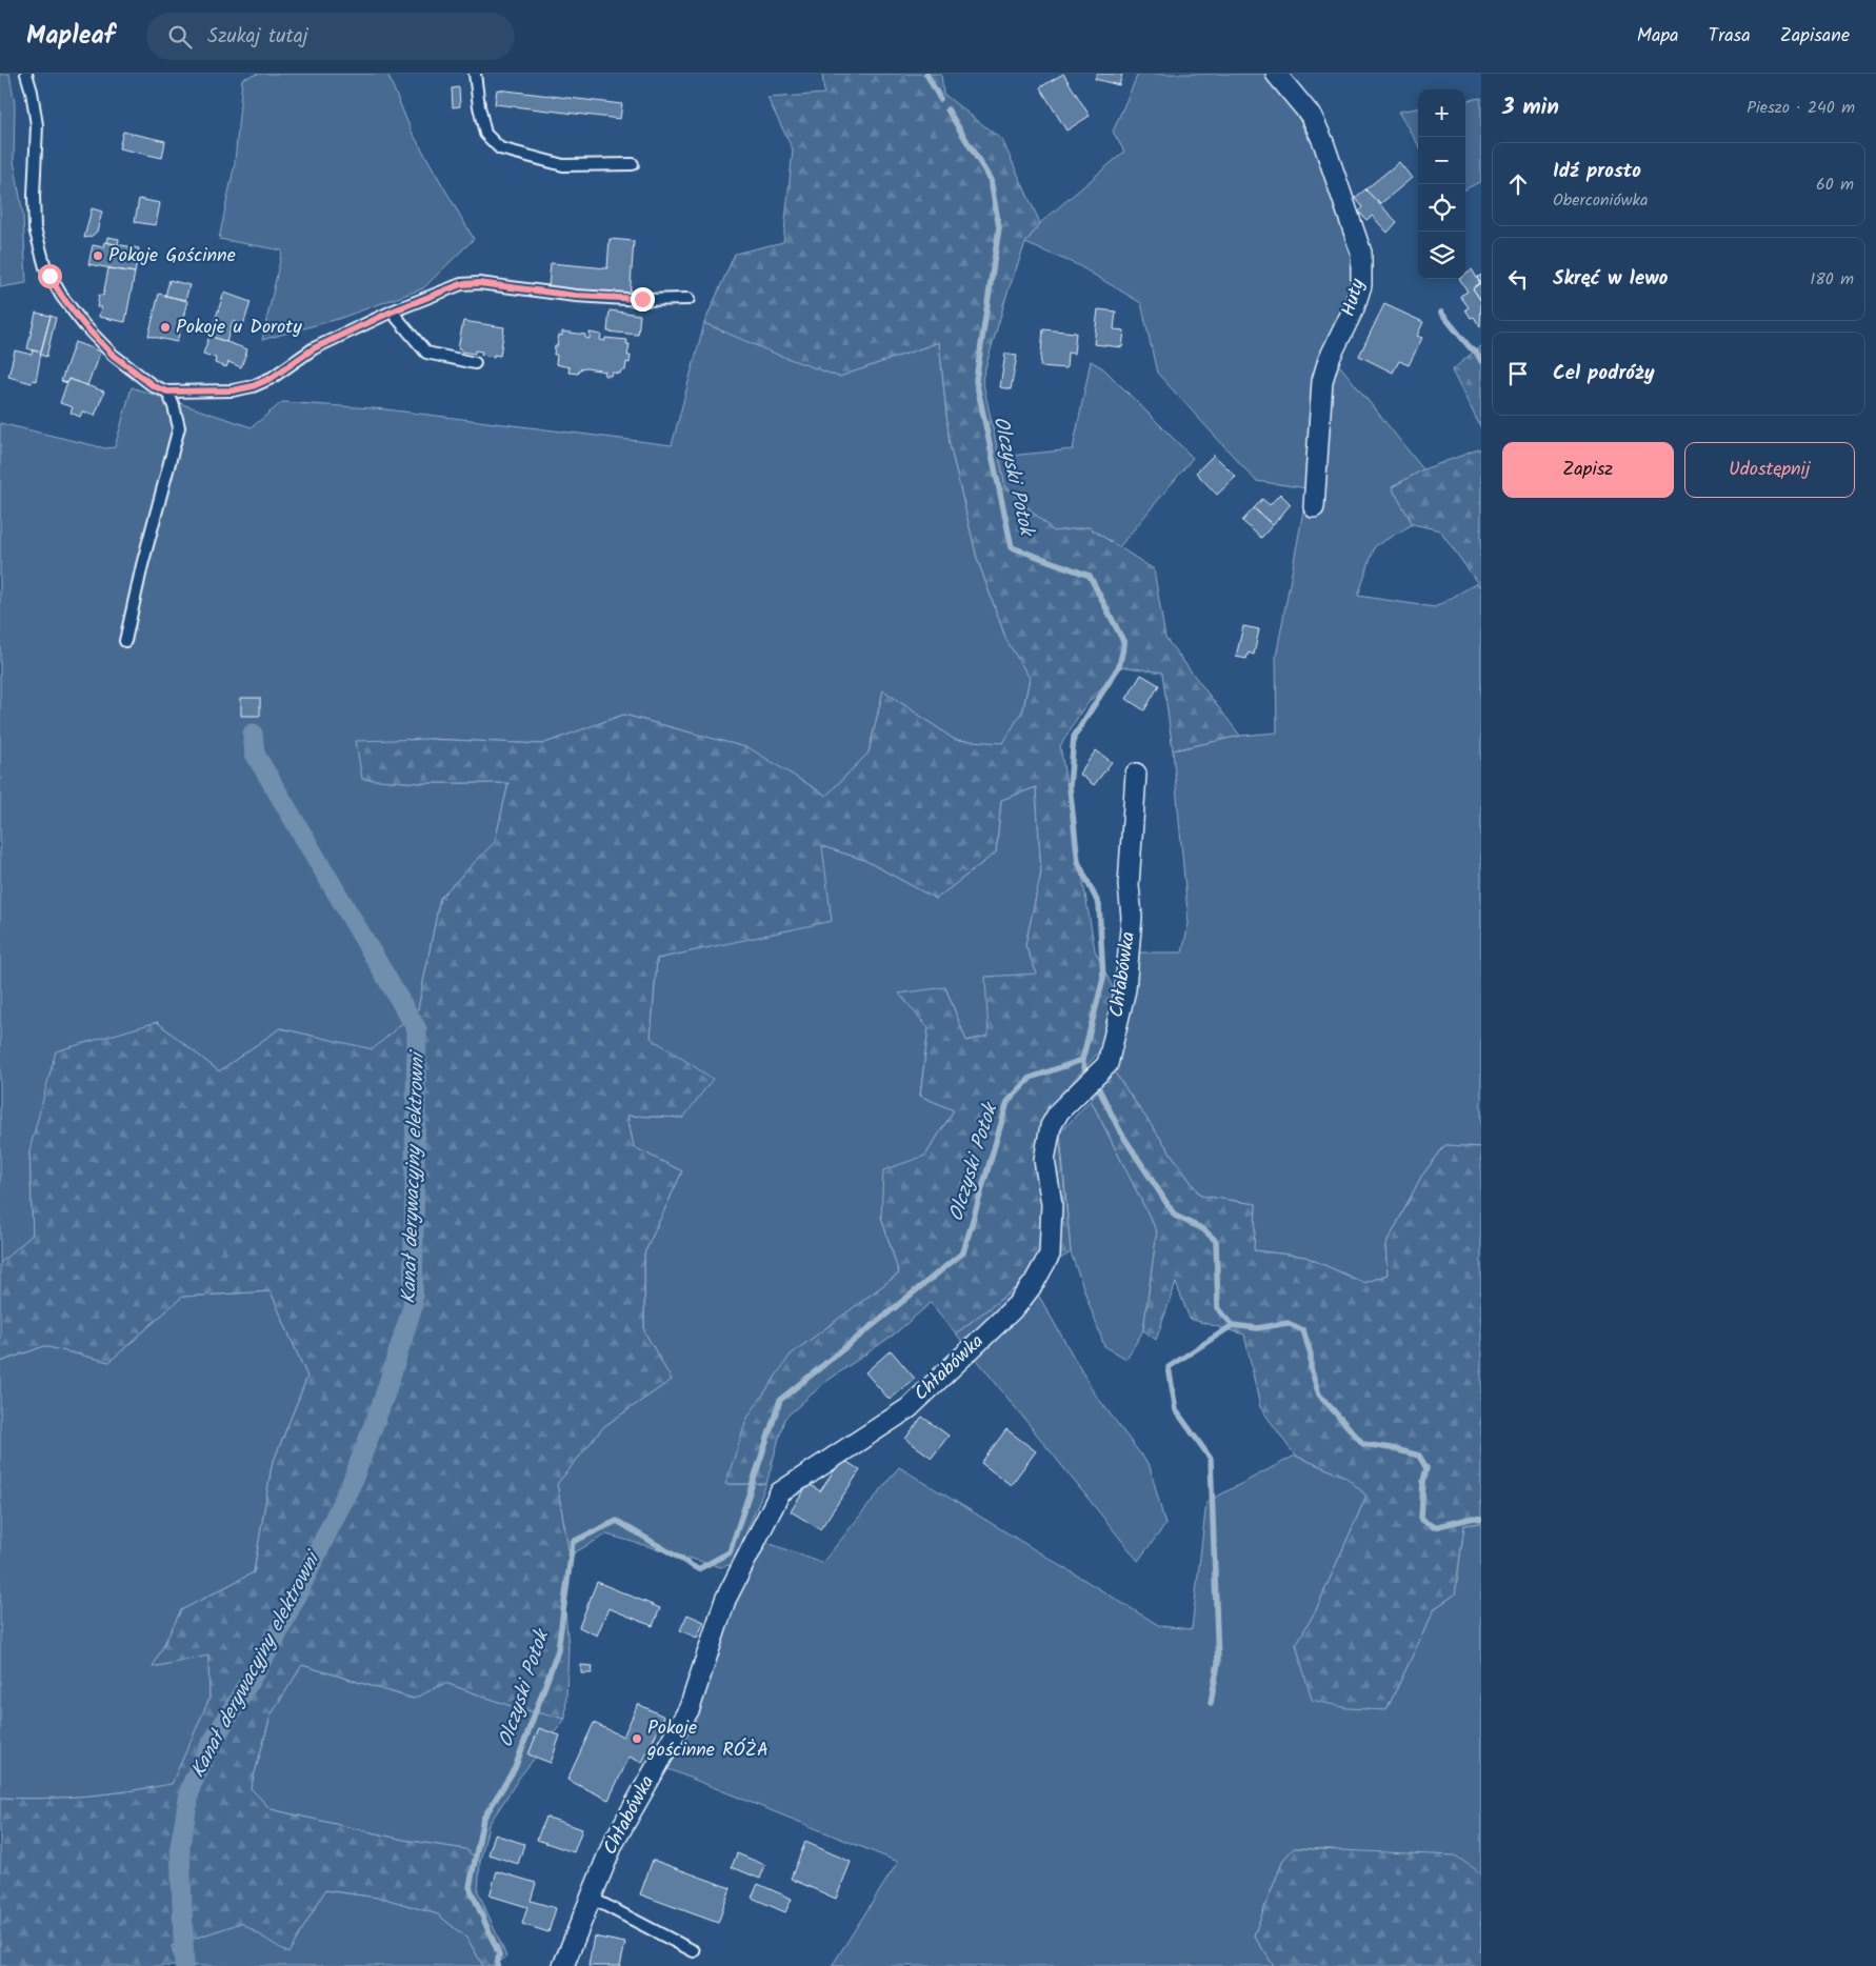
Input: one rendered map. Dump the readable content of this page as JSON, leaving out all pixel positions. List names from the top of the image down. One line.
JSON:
{"streets":{"street":["Huty","Chłabówka"]},"water":["Olczyski Potok","Kanał derywacyjny elektrowni"],"places":["Pokoje Gościnne","Pokoje u Doroty","Pokoje gościnne RÓŻA"],"page":{"header":"Mapleaf","search":"Szukaj tutaj","nav":["Mapa","Trasa","Zapisane"],"heading":["3 min","Pieszo · 240 m"],"map_buttons":["+","−"],"list":[["Idź prosto","Oberconiówka","60 m"],["Skręć w lewo","180 m"],"Cel podróży"],"buttons":["Zapisz","Udostępnij"]}}
